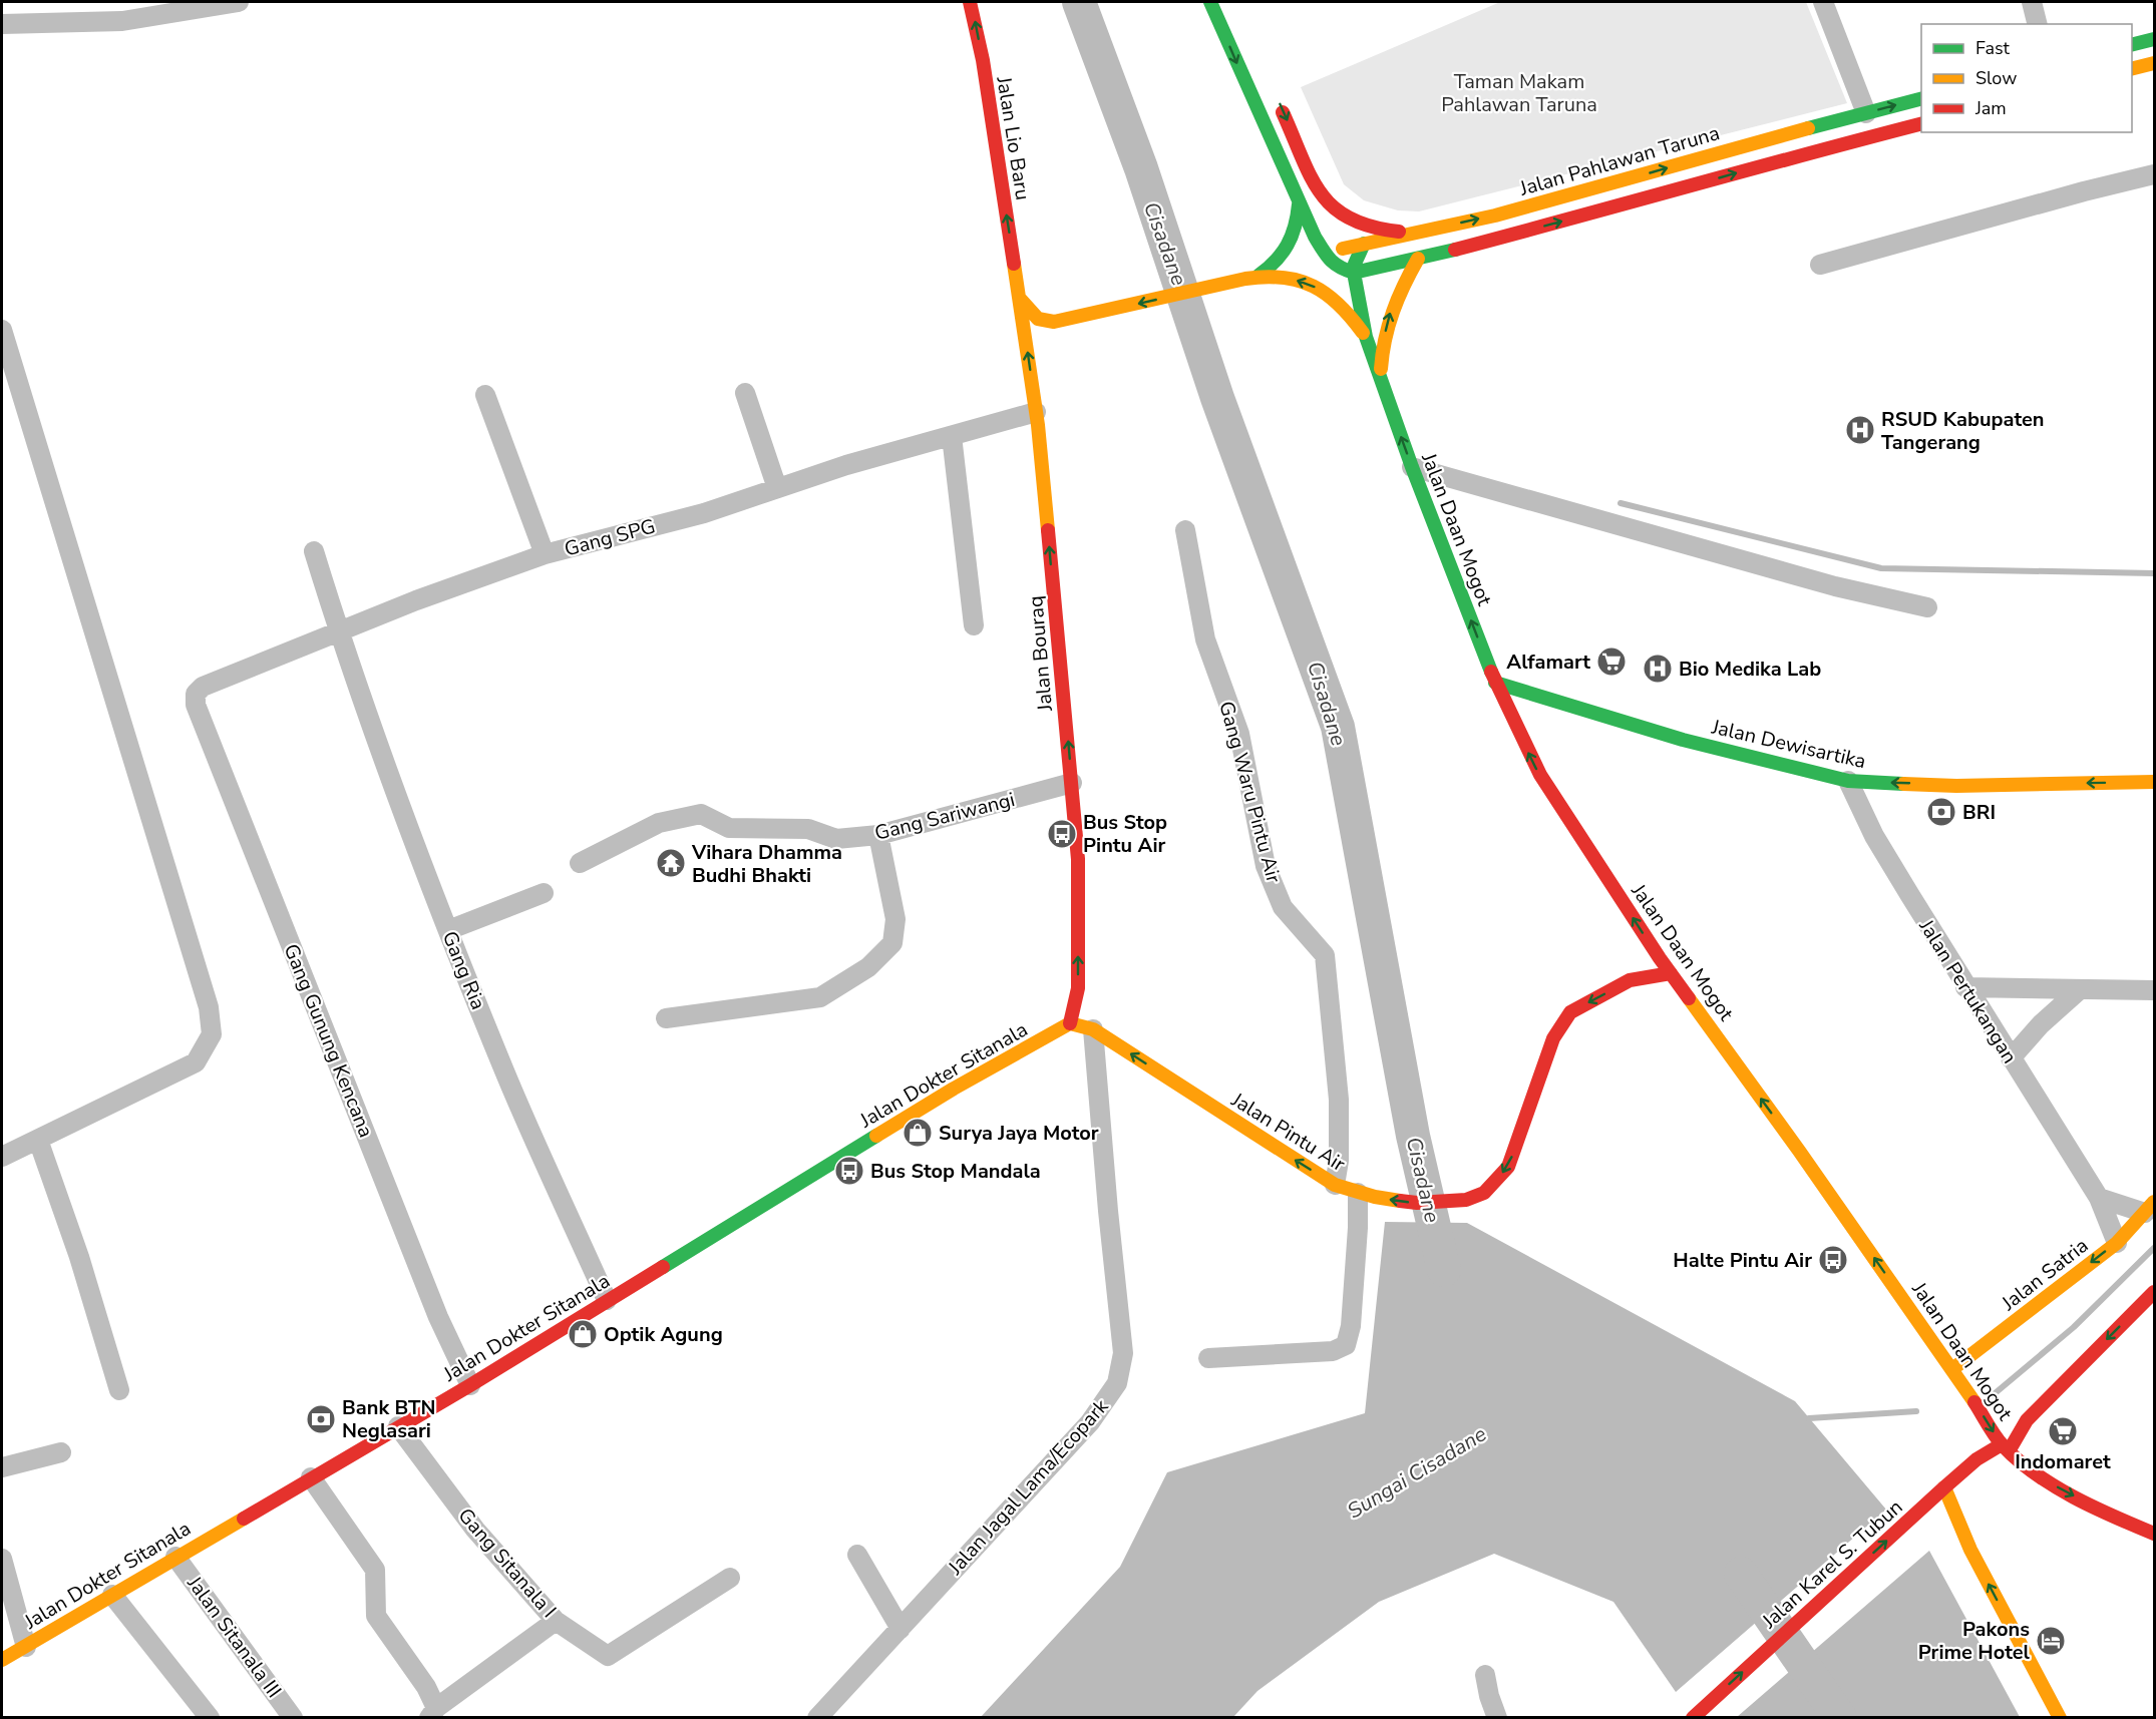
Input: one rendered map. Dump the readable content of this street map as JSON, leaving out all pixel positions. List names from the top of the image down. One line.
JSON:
{"streets":{"main road":["Jalan Lio Baru","Jalan Pahlawan Taruna","Jalan Daan Mogot","Jalan Bouraq","Jalan Dewisartika","Jalan Dokter Sitanala","Jalan Pintu Air","Jalan Satria","Jalan Karel S. Tubun"],"street":["Gang SPG","Gang Waru Pintu Air","Gang Sariwangi","Gang Ria","Jalan Pertukangan","Gang Gunung Kencana","Jalan Jagal Lama/Ecopark","Gang Sitanala I","Jalan Sitanala III"]},"crossings":[["Jalan Lio Baru","Jalan Bouraq"],["Jalan Pahlawan Taruna","Jalan Daan Mogot"],["Jalan Daan Mogot","Jalan Dewisartika"],["Jalan Daan Mogot","Jalan Pintu Air"],["Jalan Daan Mogot","Jalan Satria"],["Jalan Daan Mogot","Jalan Karel S. Tubun"],["Gang SPG","Jalan Bouraq"],["Gang SPG","Gang Ria"],["Gang SPG","Gang Gunung Kencana"],["Jalan Bouraq","Gang Sariwangi"],["Jalan Bouraq","Jalan Dokter Sitanala"],["Jalan Bouraq","Jalan Pintu Air"],["Jalan Dewisartika","Jalan Pertukangan"],["Gang Waru Pintu Air","Jalan Pintu Air"],["Gang Ria","Jalan Dokter Sitanala"],["Jalan Pertukangan","Jalan Satria"],["Gang Gunung Kencana","Jalan Dokter Sitanala"],["Jalan Dokter Sitanala","Jalan Pintu Air"],["Jalan Dokter Sitanala","Gang Sitanala I"],["Jalan Dokter Sitanala","Jalan Sitanala III"],["Jalan Pintu Air","Jalan Jagal Lama/Ecopark"]],"one_way":["Jalan Lio Baru","Jalan Bouraq","Jalan Dewisartika","Jalan Karel S. Tubun"],"water":["Cisadane","Sungai Cisadane"],"parks":["Taman Makam Pahlawan Taruna"],"places":{"hospital":["RSUD Kabupaten Tangerang","Bio Medika Lab"],"supermarket":["Alfamart","Indomaret"],"bank":["BRI","Bank BTN Neglasari"],"bus stop":["Bus Stop Pintu Air","Bus Stop Mandala","Halte Pintu Air"],"temple":["Vihara Dhamma Budhi Bhakti"],"shop":["Surya Jaya Motor","Optik Agung"],"hotel":["Pakons Prime Hotel"]},"legend":["Fast","Slow","Jam"]}
